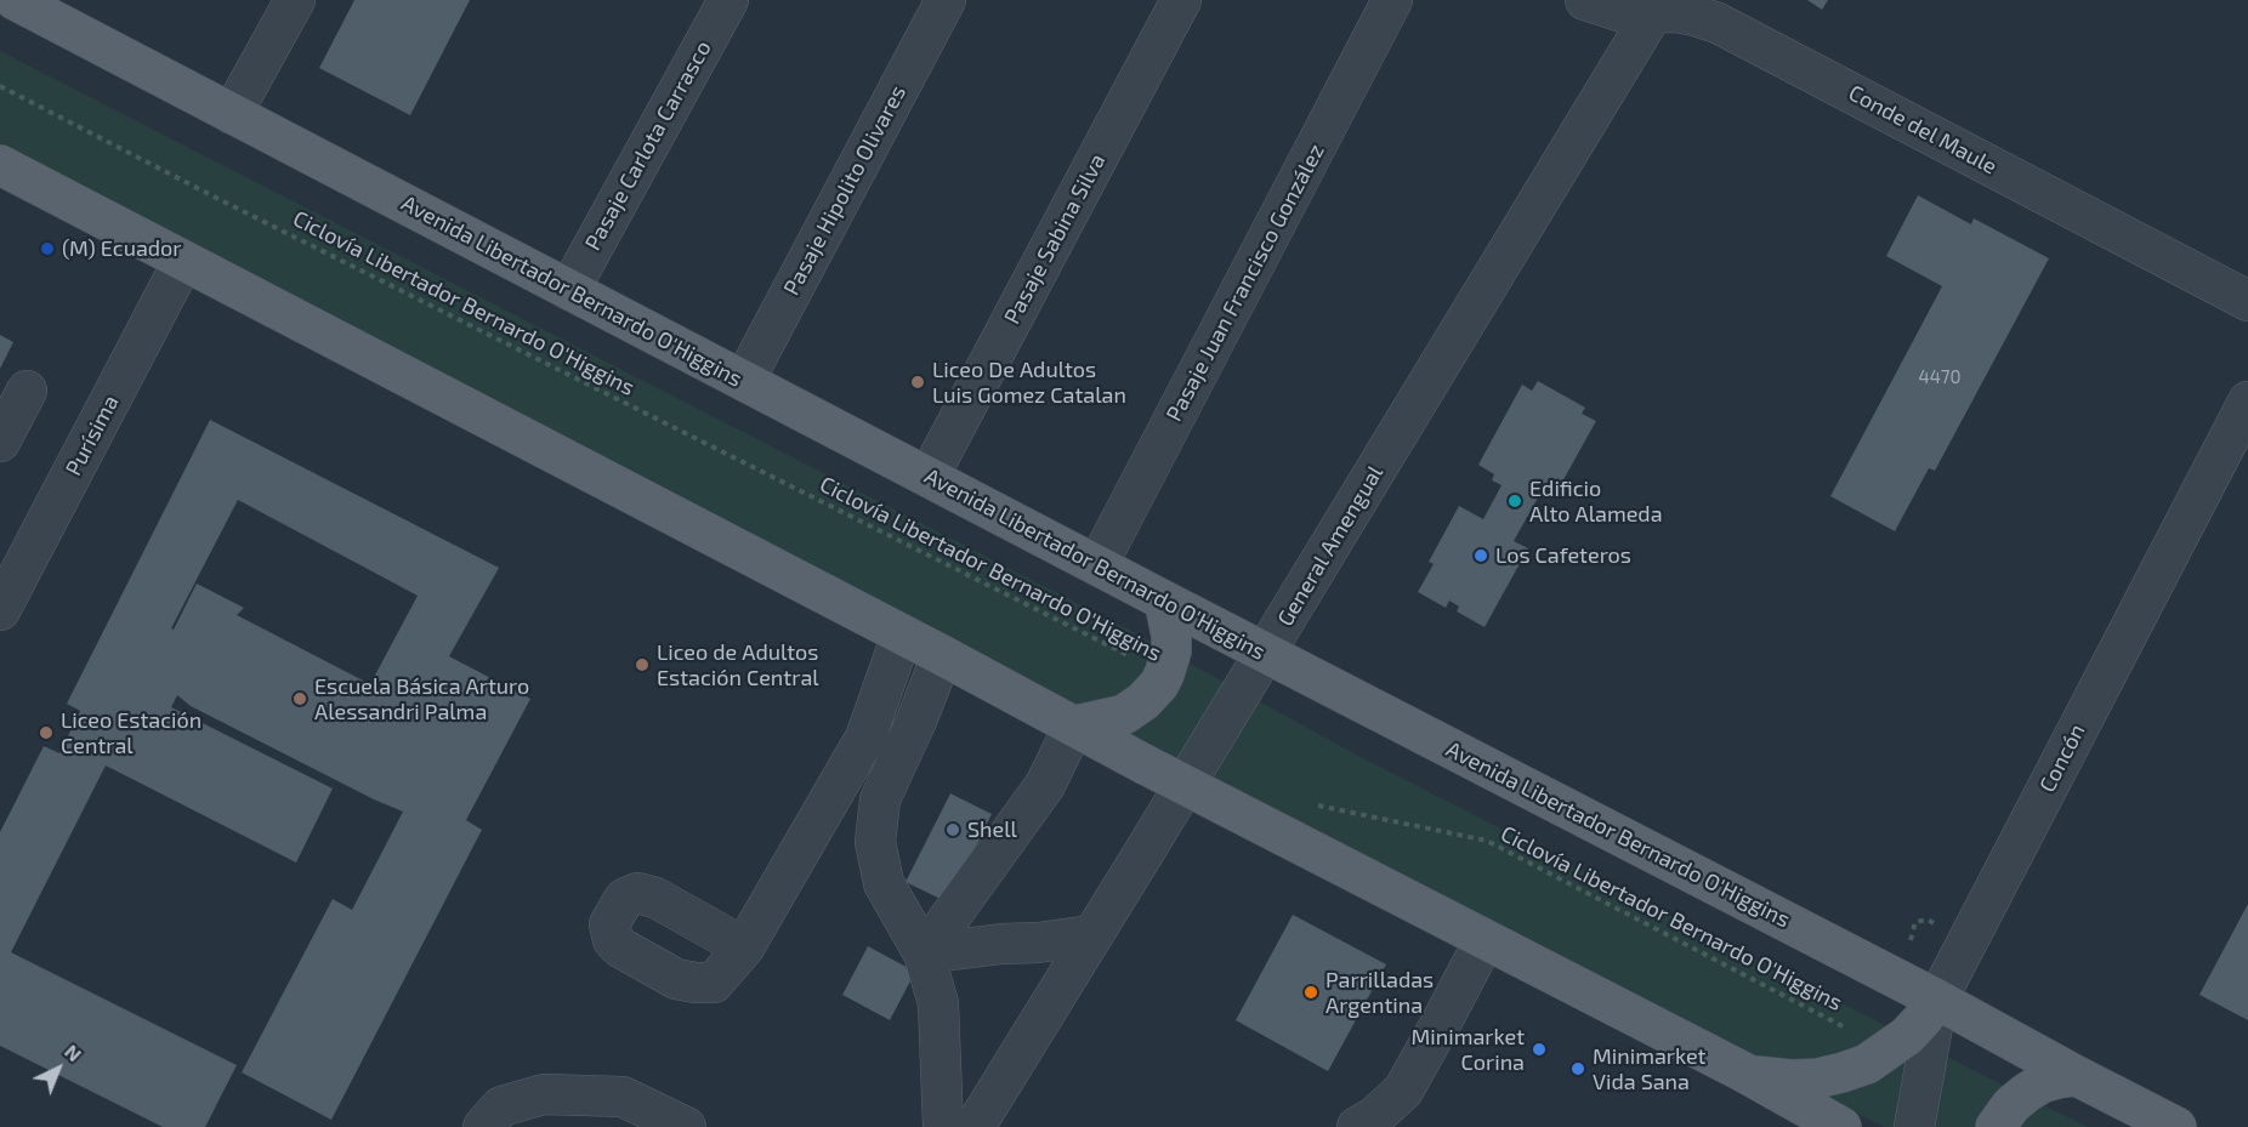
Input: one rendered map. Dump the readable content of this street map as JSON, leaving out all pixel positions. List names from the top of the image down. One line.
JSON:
{"streets":{"main road":["Avenida Libertador Bernardo O'Higgins"],"street":["Conde del Maule","Pasaje Carlota Carrasco","Pasaje Hipolito Olivares","Pasaje Sabina Silva","Pasaje Juan Francisco González","Purísima","General Amengual","Concón"],"path":["Ciclovía Libertador Bernardo O'Higgins"]},"crossings":[["Conde del Maule","General Amengual"],["Pasaje Carlota Carrasco","Avenida Libertador Bernardo O'Higgins"],["Pasaje Hipolito Olivares","Avenida Libertador Bernardo O'Higgins"],["Pasaje Sabina Silva","Avenida Libertador Bernardo O'Higgins"],["Pasaje Juan Francisco González","Avenida Libertador Bernardo O'Higgins"],["Avenida Libertador Bernardo O'Higgins","General Amengual"],["Avenida Libertador Bernardo O'Higgins","Concón"]],"places":["(M) Ecuador","Liceo De Adultos Luis Gomez Catalan","Edificio Alto Alameda","Los Cafeteros","Liceo de Adultos Estación Central","Escuela Básica Arturo Alessandri Palma","Liceo Estación Central","Shell","Parrilladas Argentina","Minimarket Corina","Minimarket Vida Sana"],"house_numbers":["4470"],"north":"top right"}
